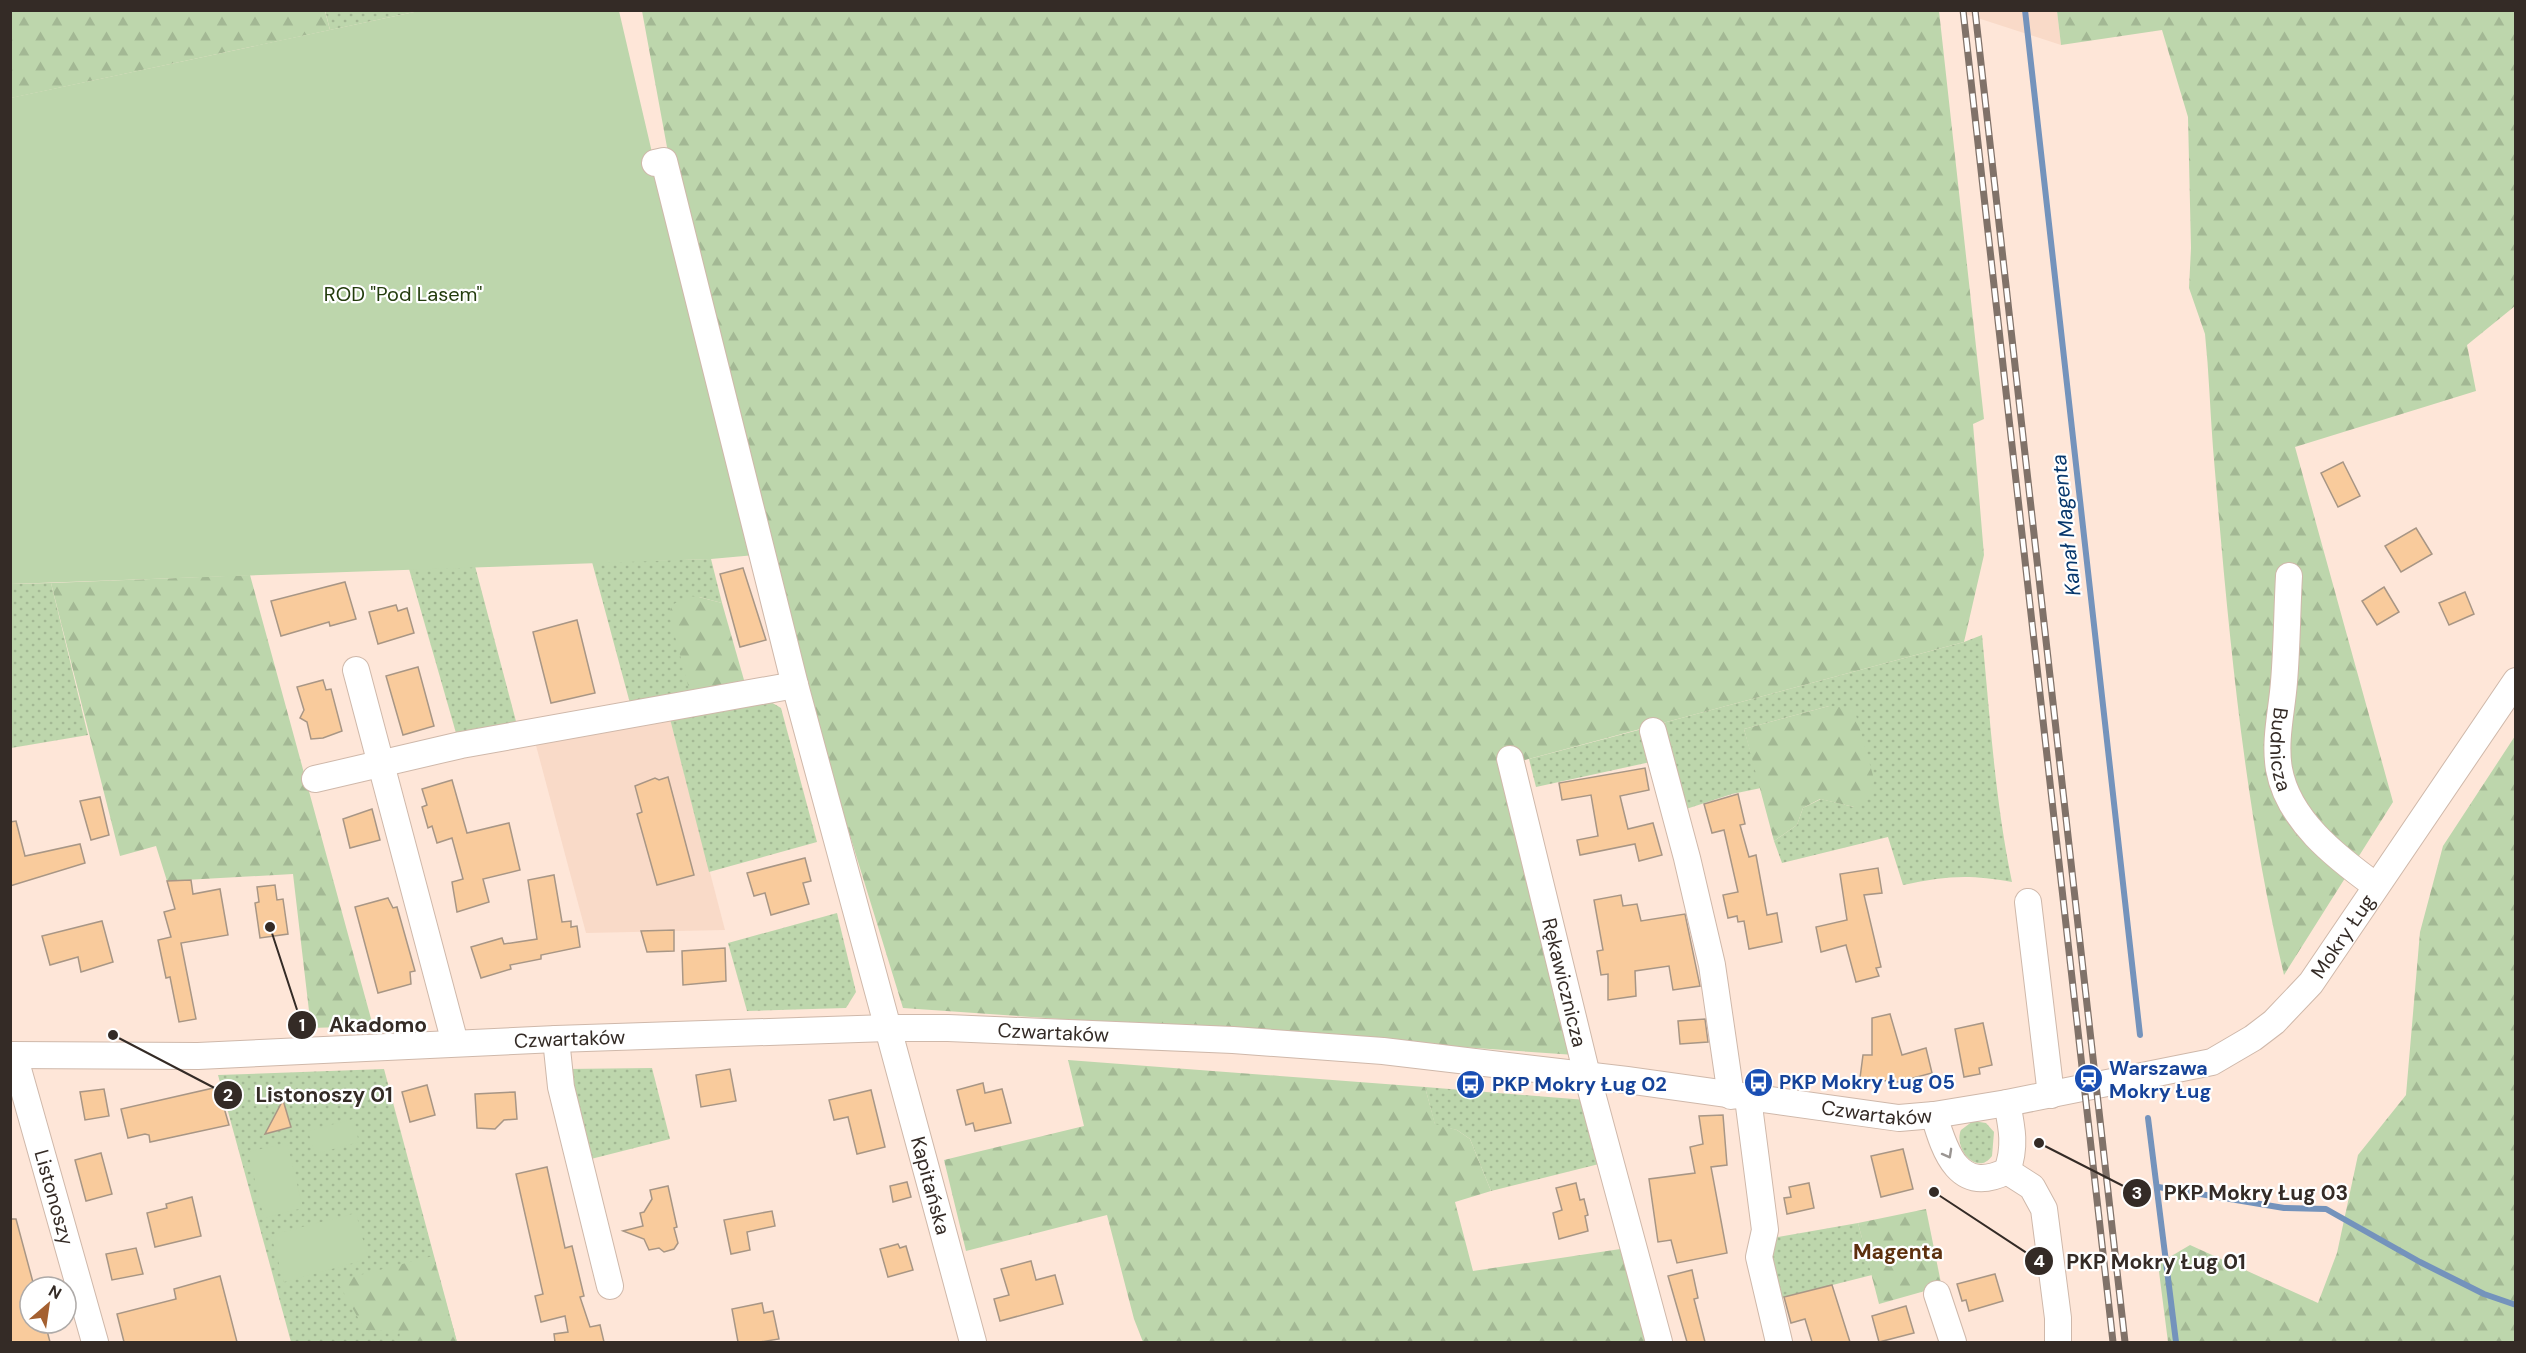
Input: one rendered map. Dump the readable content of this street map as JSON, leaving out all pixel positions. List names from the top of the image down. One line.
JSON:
{"streets":{"street":["Budnicza","Mokry Ług","Rękawicznicza","Czwartaków","Kapitańska","Listonoszy"]},"crossings":[["Budnicza","Mokry Ług"],["Mokry Ług","Czwartaków"],["Rękawicznicza","Czwartaków"],["Czwartaków","Kapitańska"],["Czwartaków","Listonoszy"]],"districts":["Magenta"],"water":["Kanał Magenta"],"parks":["ROD \"Pod Lasem\""],"places":{"other":["Akadomo","Listonoszy 01","PKP Mokry Ług 03","PKP Mokry Ług 01"],"station":["Warszawa Mokry Ług"],"bus stop":["PKP Mokry Ług 05","PKP Mokry Ług 02"]},"north":"top right"}
